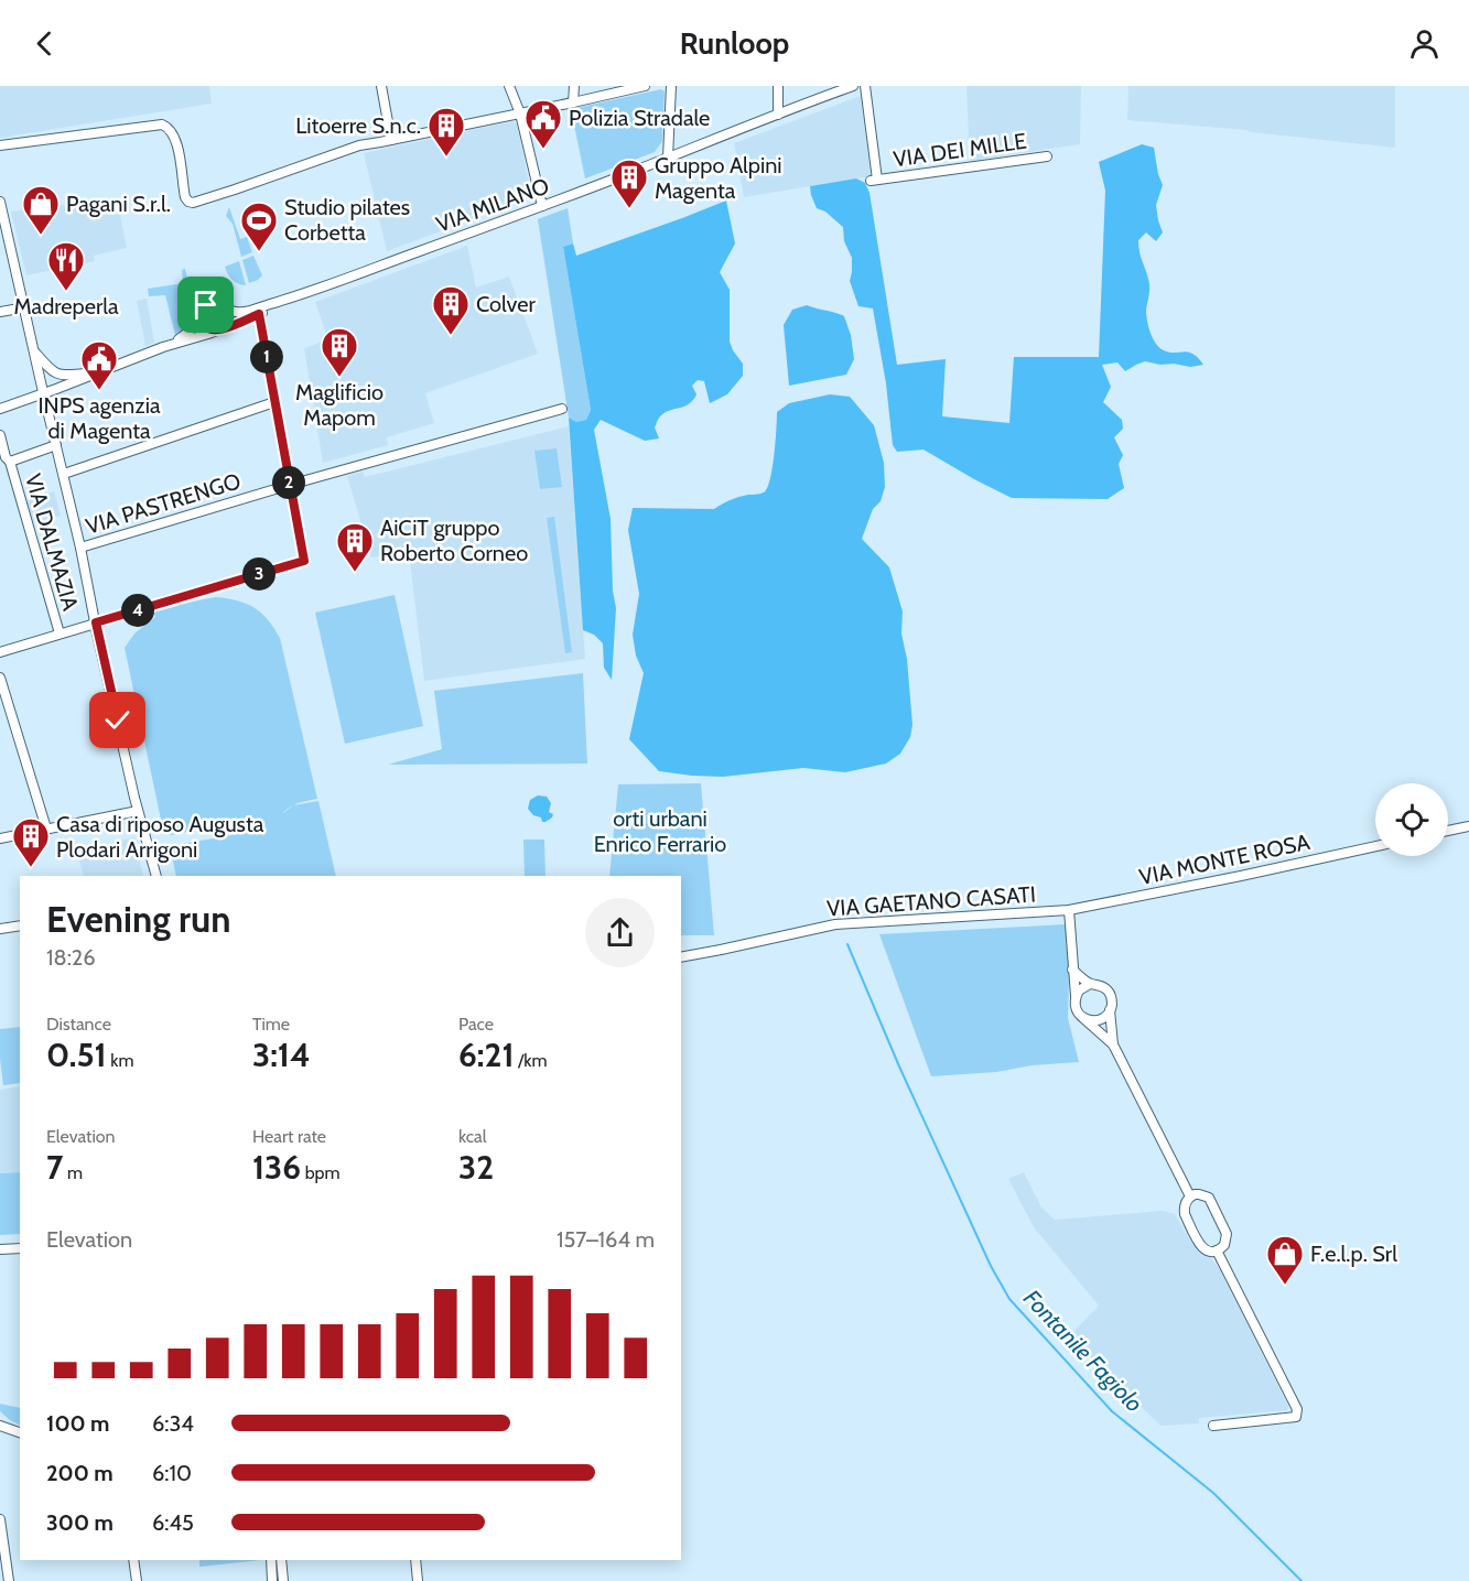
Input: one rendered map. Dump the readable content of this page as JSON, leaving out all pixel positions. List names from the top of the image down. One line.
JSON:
{"streets":{"street":["VIA DEI MILLE","VIA MILANO","VIA PASTRENGO","VIA DALMAZIA","VIA MONTE ROSA","VIA GAETANO CASATI"]},"crossings":[["VIA MONTE ROSA","VIA GAETANO CASATI"]],"water":["Fontanile Fagiolo"],"parks":["orti urbani Enrico Ferrario"],"places":{"public building":["Polizia Stradale","INPS agenzia di Magenta"],"building":["Litoerre S.n.c.","Gruppo Alpini Magenta","Colver","Maglificio Mapom","AiCiT gruppo Roberto Corneo","Casa di riposo Augusta Plodari Arrigoni"],"shop":["Pagani S.r.l.","F.e.l.p. Srl"],"sports":["Studio pilates Corbetta"],"restaurant":["Madreperla"]},"page":{"header":"Runloop","pins":["1","2","3","4"],"heading":["Evening run","18:26"],"stats":[["Distance","0.51 km"],["Time","3:14"],["Pace","6:21 /km"],["Elevation","7 m"],["Heart rate","136 bpm"],["kcal","32"]],"chart":["Elevation","157–164 m"],"list":[{"name":"100 m","note":"6:34"},{"name":"200 m","note":"6:10"},{"name":"300 m","note":"6:45"}]}}
